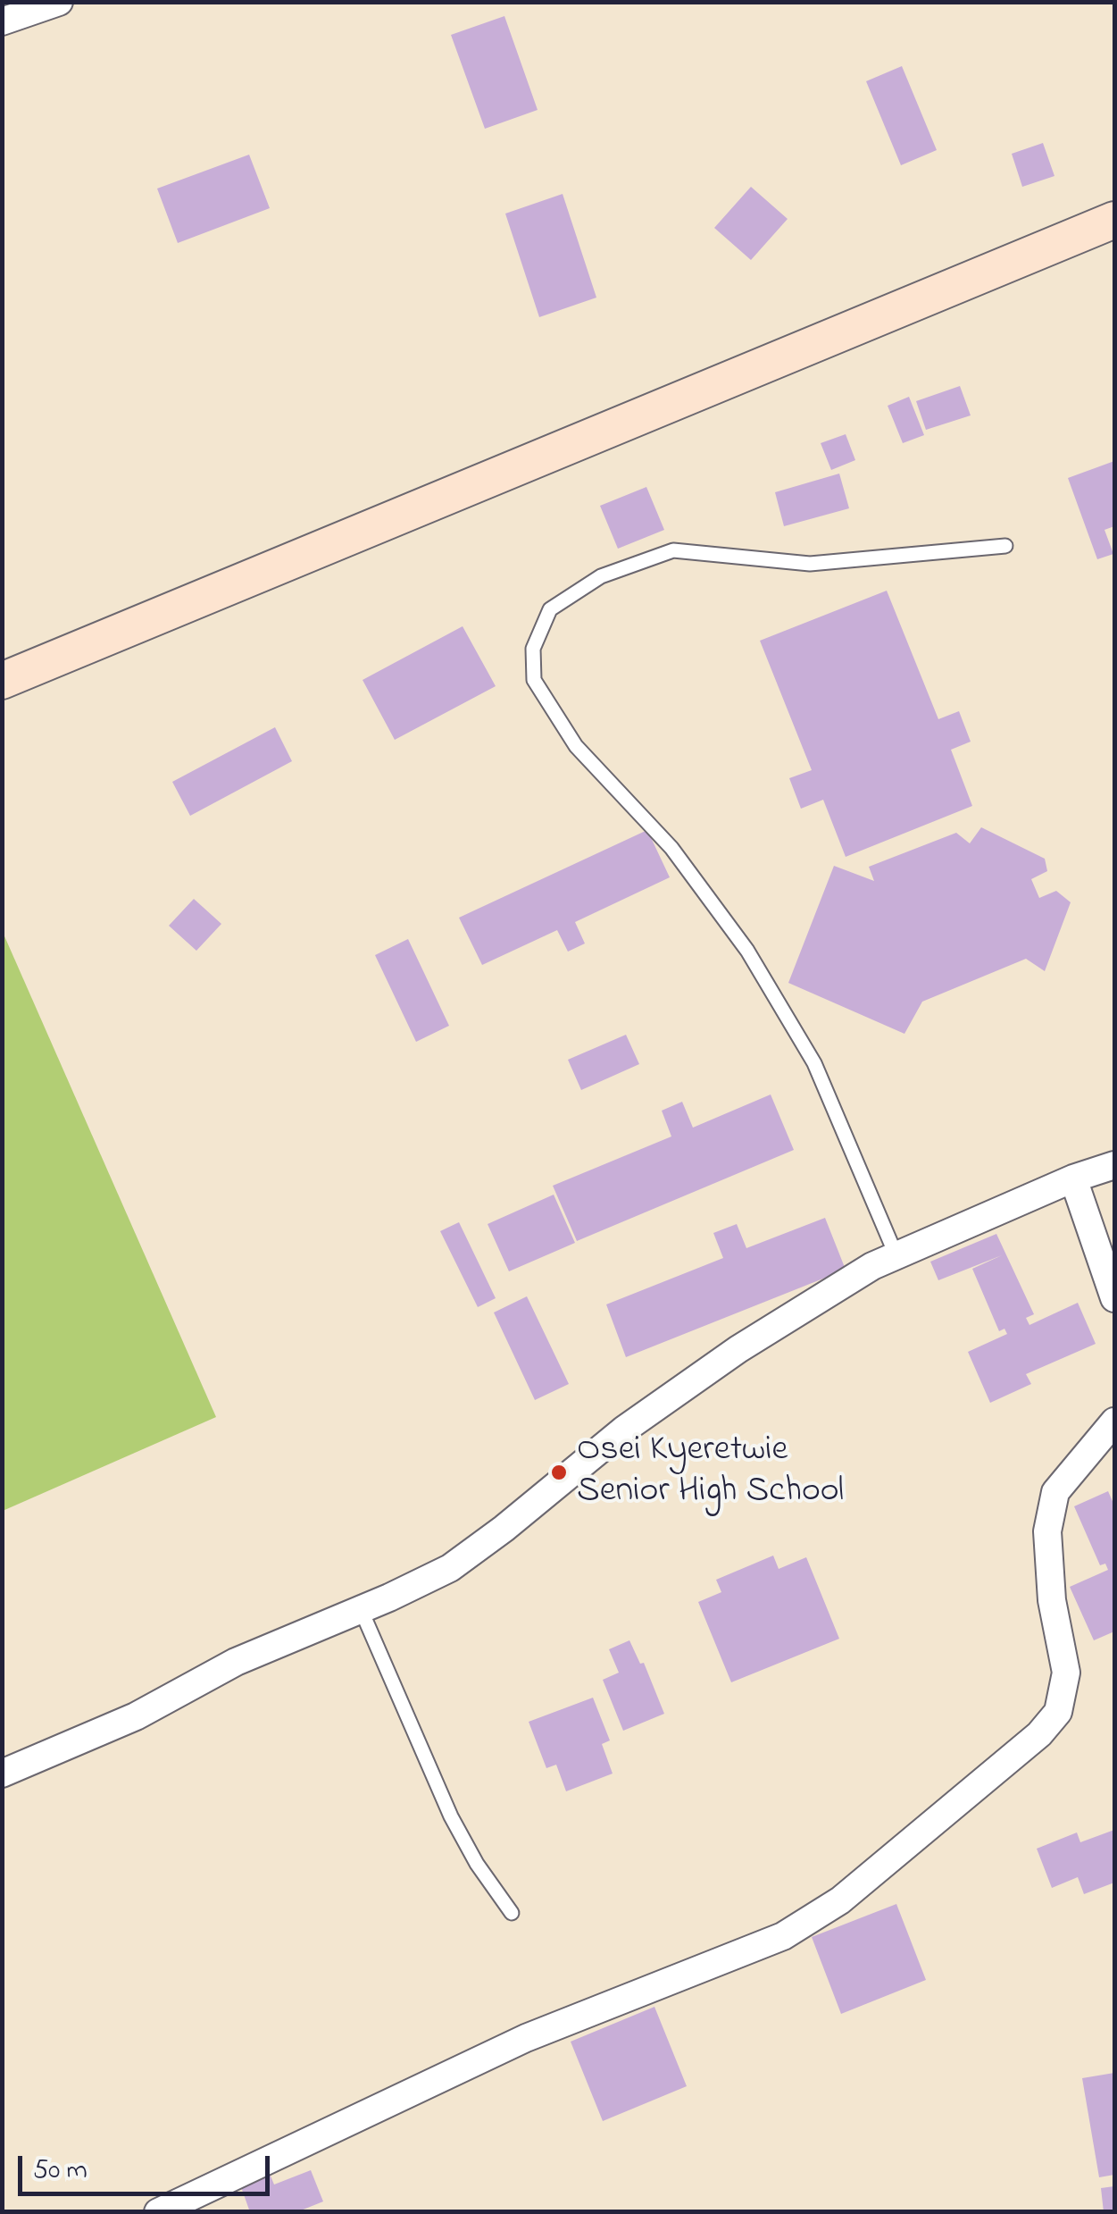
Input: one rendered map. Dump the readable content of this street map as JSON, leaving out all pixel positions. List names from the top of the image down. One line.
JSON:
{"places":["Osei Kyeretwie Senior High School"],"scale_bar":"50 m"}
